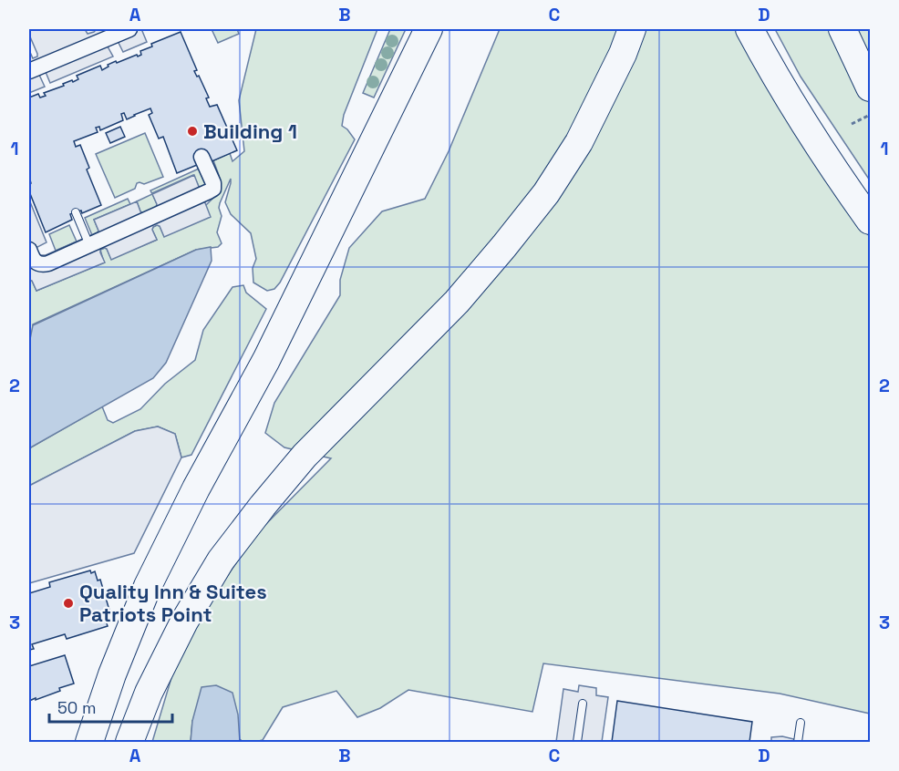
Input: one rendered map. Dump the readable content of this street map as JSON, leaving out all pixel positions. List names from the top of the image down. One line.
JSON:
{"places":["Building 1","Quality Inn & Suites Patriots Point"],"scale_bar":"50 m","grid":{"columns":["A","B","C","D"],"rows":["1","2","3"]}}
